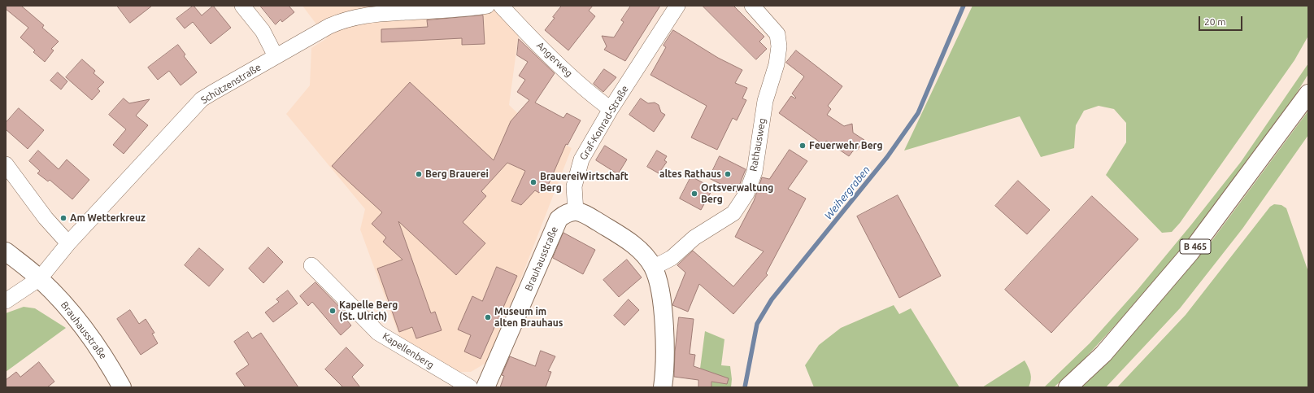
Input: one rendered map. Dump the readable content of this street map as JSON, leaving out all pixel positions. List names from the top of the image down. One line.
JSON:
{"streets":{"street":["Angerweg","Schützenstraße","Graf-Konrad-Straße","Rathausweg","B 465","Brauhausstraße","Kapellenberg"]},"crossings":[["Angerweg","Graf-Konrad-Straße"],["Schützenstraße","Brauhausstraße"],["Graf-Konrad-Straße","Brauhausstraße"]],"water":["Weihergraben"],"places":["Feuerwehr Berg","Berg Brauerei","altes Rathaus","BrauereiWirtschaft Berg","Ortsverwaltung Berg","Am Wetterkreuz","Kapelle Berg (St. Ulrich)","Museum im alten Brauhaus"],"scale_bar":"20 m"}
